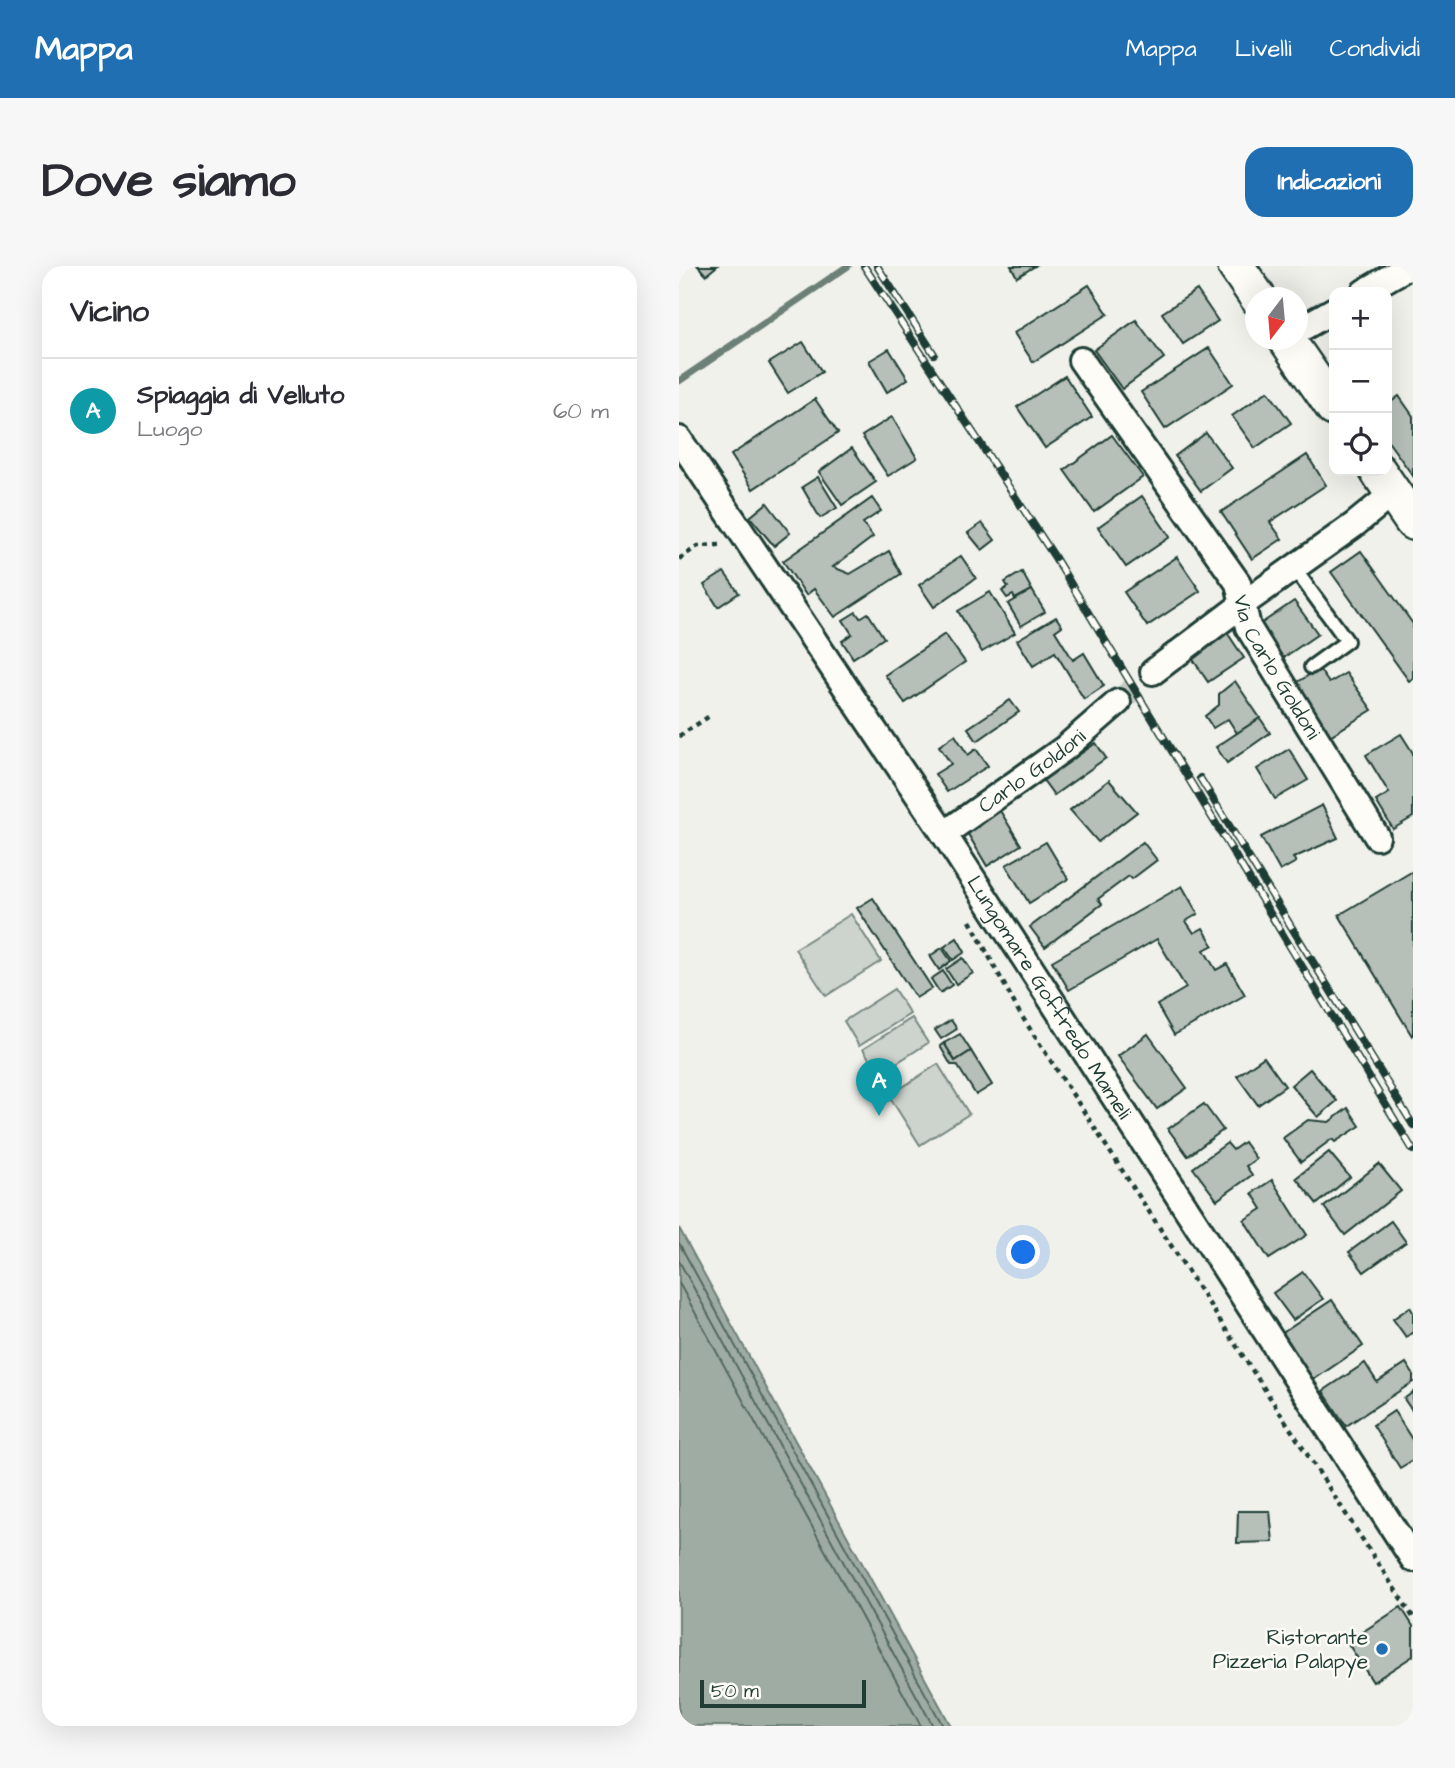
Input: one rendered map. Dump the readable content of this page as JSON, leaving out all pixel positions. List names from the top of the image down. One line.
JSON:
{"streets":{"street":["Via Carlo Goldoni","Carlo Goldoni","Lungomare Goffredo Mameli"]},"crossings":[["Carlo Goldoni","Lungomare Goffredo Mameli"]],"places":["Ristorante Pizzeria Palapye"],"scale_bar":"50 m","north":"bottom","page":{"header":"Mappa","nav":["Mappa","Livelli","Condividi"],"buttons":"Indicazioni","title":"Dove siamo","heading":"Vicino","map_buttons":["+","−"],"list":[{"mark":"A","name":"Spiaggia di Velluto","note":"Luogo","value":"60 m"}],"pins":"A","scale":"50 m"}}
